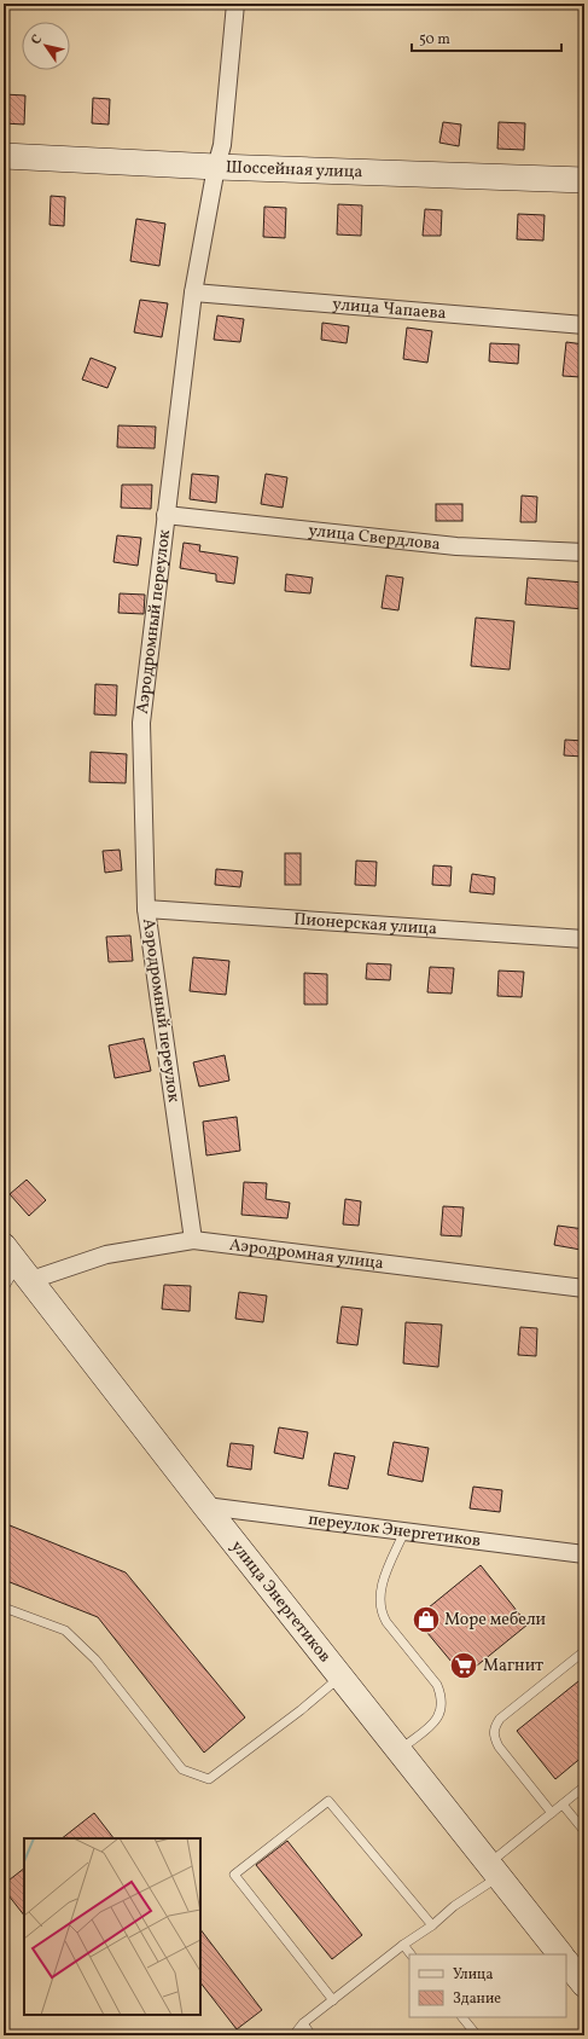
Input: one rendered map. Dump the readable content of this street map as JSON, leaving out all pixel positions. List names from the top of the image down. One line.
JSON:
{"streets":{"street":["Шоссейная улица","улица Чапаева","улица Свердлова","Аэродромный переулок","Пионерская улица","Аэродромная улица","переулок Энергетиков","улица Энергетиков"]},"crossings":[["Шоссейная улица","Аэродромный переулок"],["улица Чапаева","Аэродромный переулок"],["улица Свердлова","Аэродромный переулок"],["Аэродромный переулок","Пионерская улица"],["Аэродромный переулок","Аэродромная улица"],["Аэродромная улица","улица Энергетиков"],["переулок Энергетиков","улица Энергетиков"]],"places":{"shop":["Море мебели"],"supermarket":["Магнит"]},"legend":["Улица","Здание"],"scale_bar":"50 m","north":"top left"}
